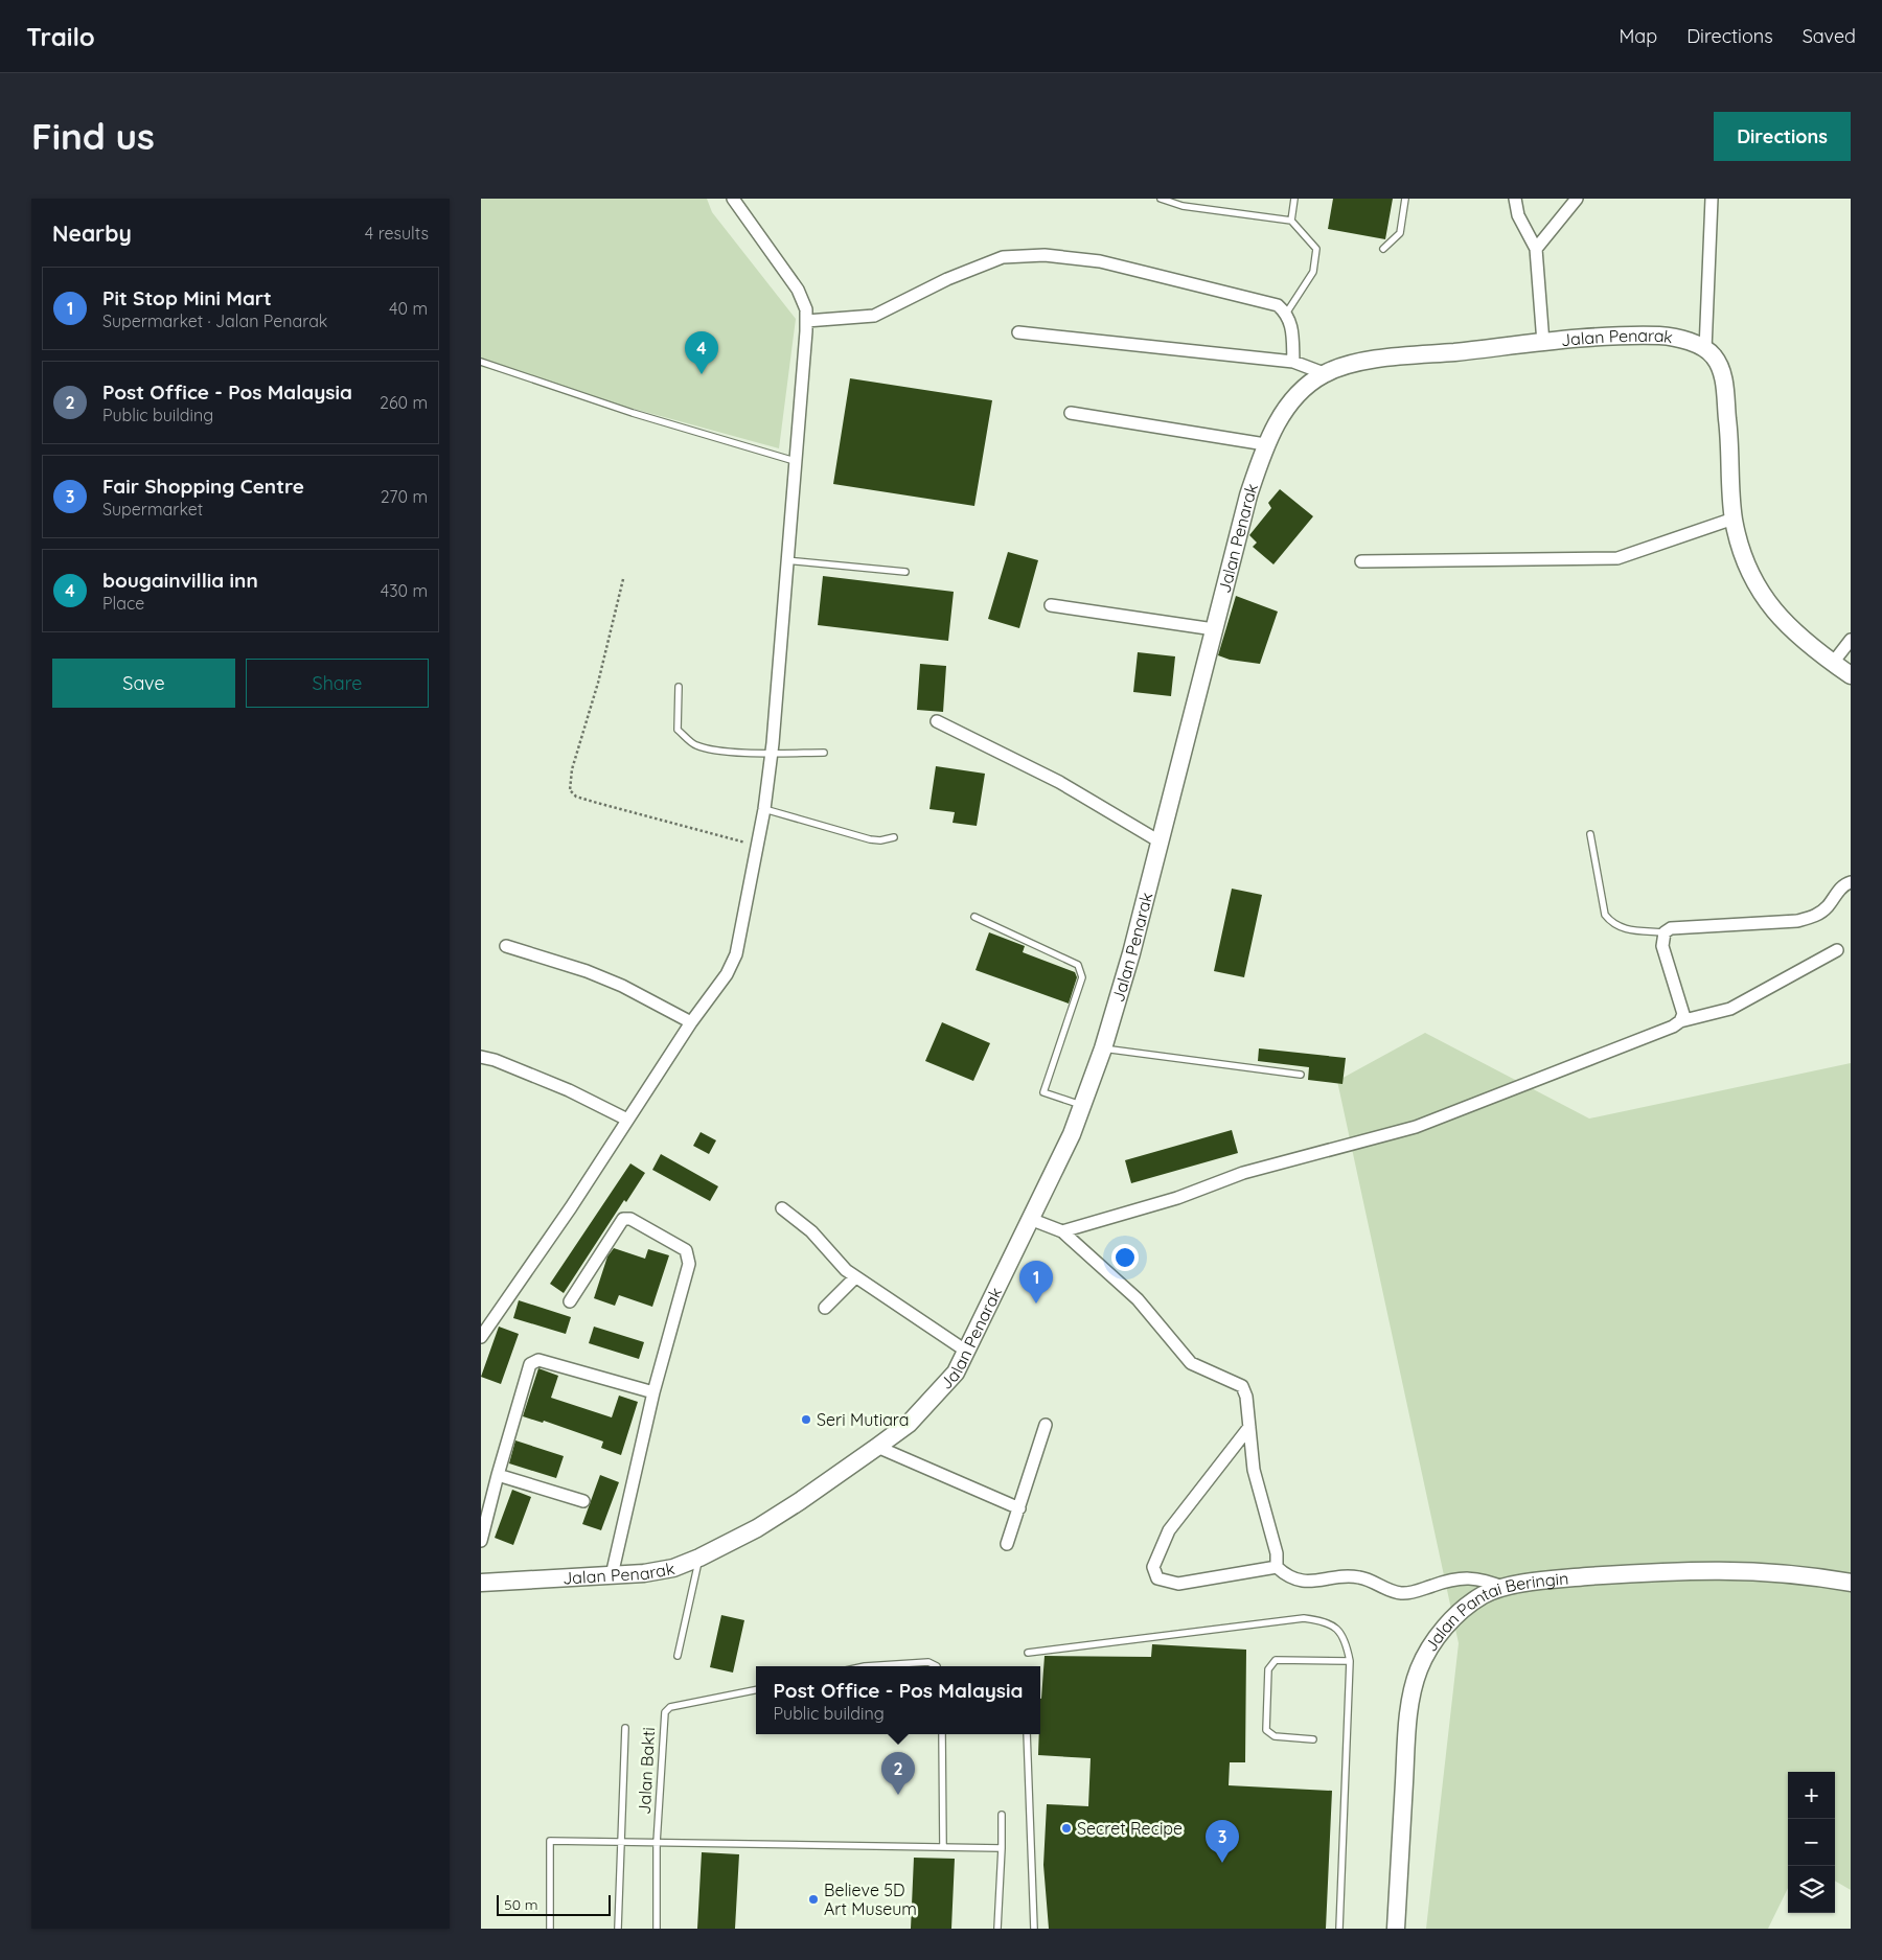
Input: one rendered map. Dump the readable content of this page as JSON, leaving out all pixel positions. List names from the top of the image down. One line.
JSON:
{"streets":{"street":["Jalan Penarak","Jalan Pantai Beringin"],"lane":["Jalan Bakti"]},"places":["Seri Mutiara","Secret Recipe","Believe 5D Art Museum"],"scale_bar":"50 m","page":{"header":"Trailo","nav":["Map","Directions","Saved"],"buttons":["Directions",["Save","Share"]],"title":"Find us","heading":["Nearby","4 results"],"list":[{"mark":"1","name":"Pit Stop Mini Mart","note":"Supermarket · Jalan Penarak","value":"40 m"},{"mark":"2","name":"Post Office - Pos Malaysia","note":"Public building","value":"260 m"},{"mark":"3","name":"Fair Shopping Centre","note":"Supermarket","value":"270 m"},{"mark":"4","name":"bougainvillia inn","note":"Place","value":"430 m"}],"pins":["4","1","2","3"],"popup":["Post Office - Pos Malaysia","Public building"],"map_buttons":["+","−"],"scale":"50 m"}}
